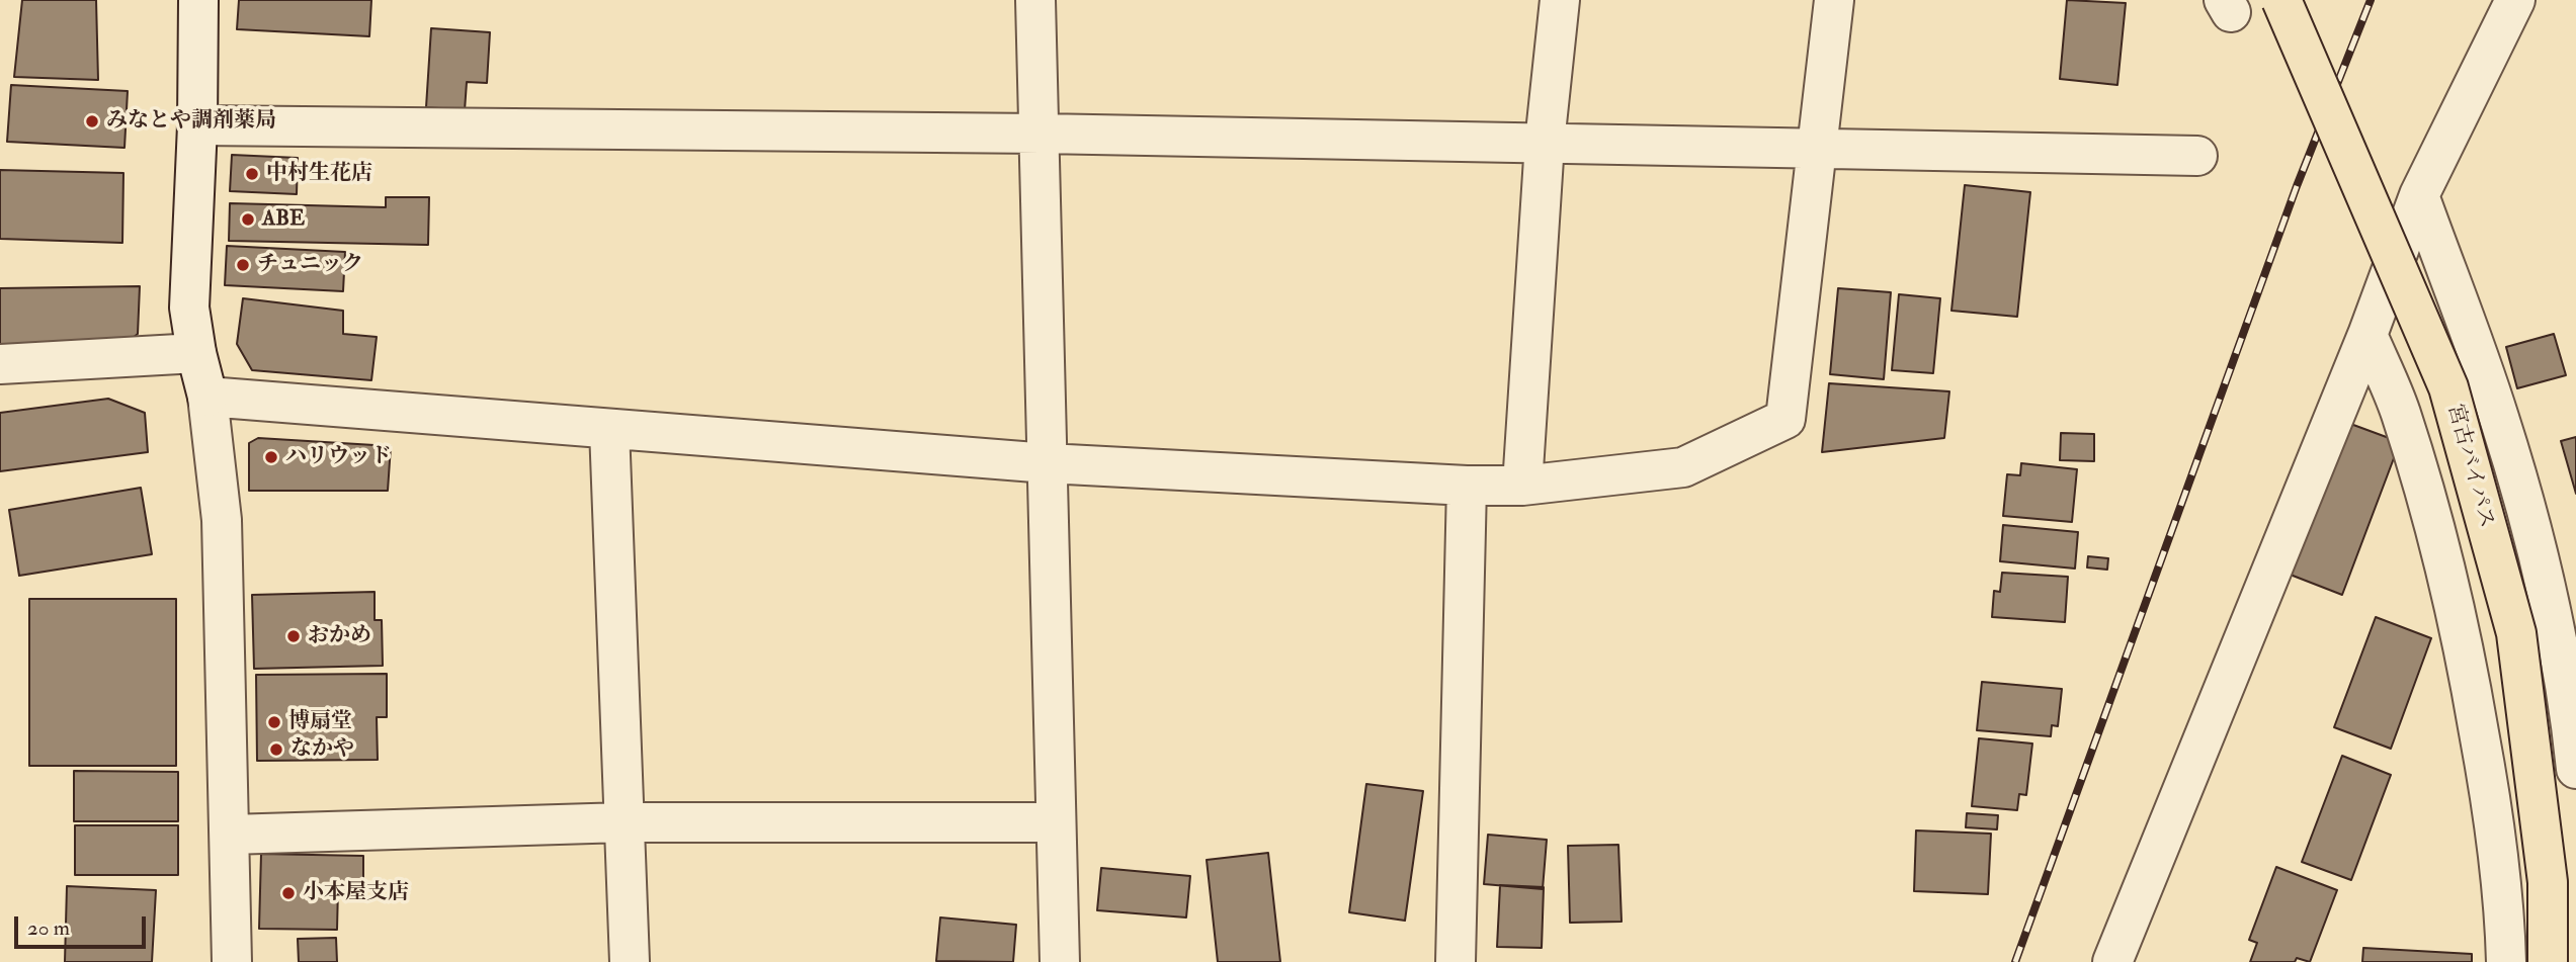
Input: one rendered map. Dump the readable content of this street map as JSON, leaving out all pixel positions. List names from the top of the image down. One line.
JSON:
{"streets":{"highway":["宮古バイパス"]},"places":["みなとや調剤薬局","中村生花店","ABE","チュニック","ハリウッド","おかめ","博扇堂","なかや","小本屋支店"],"scale_bar":"20 m"}
